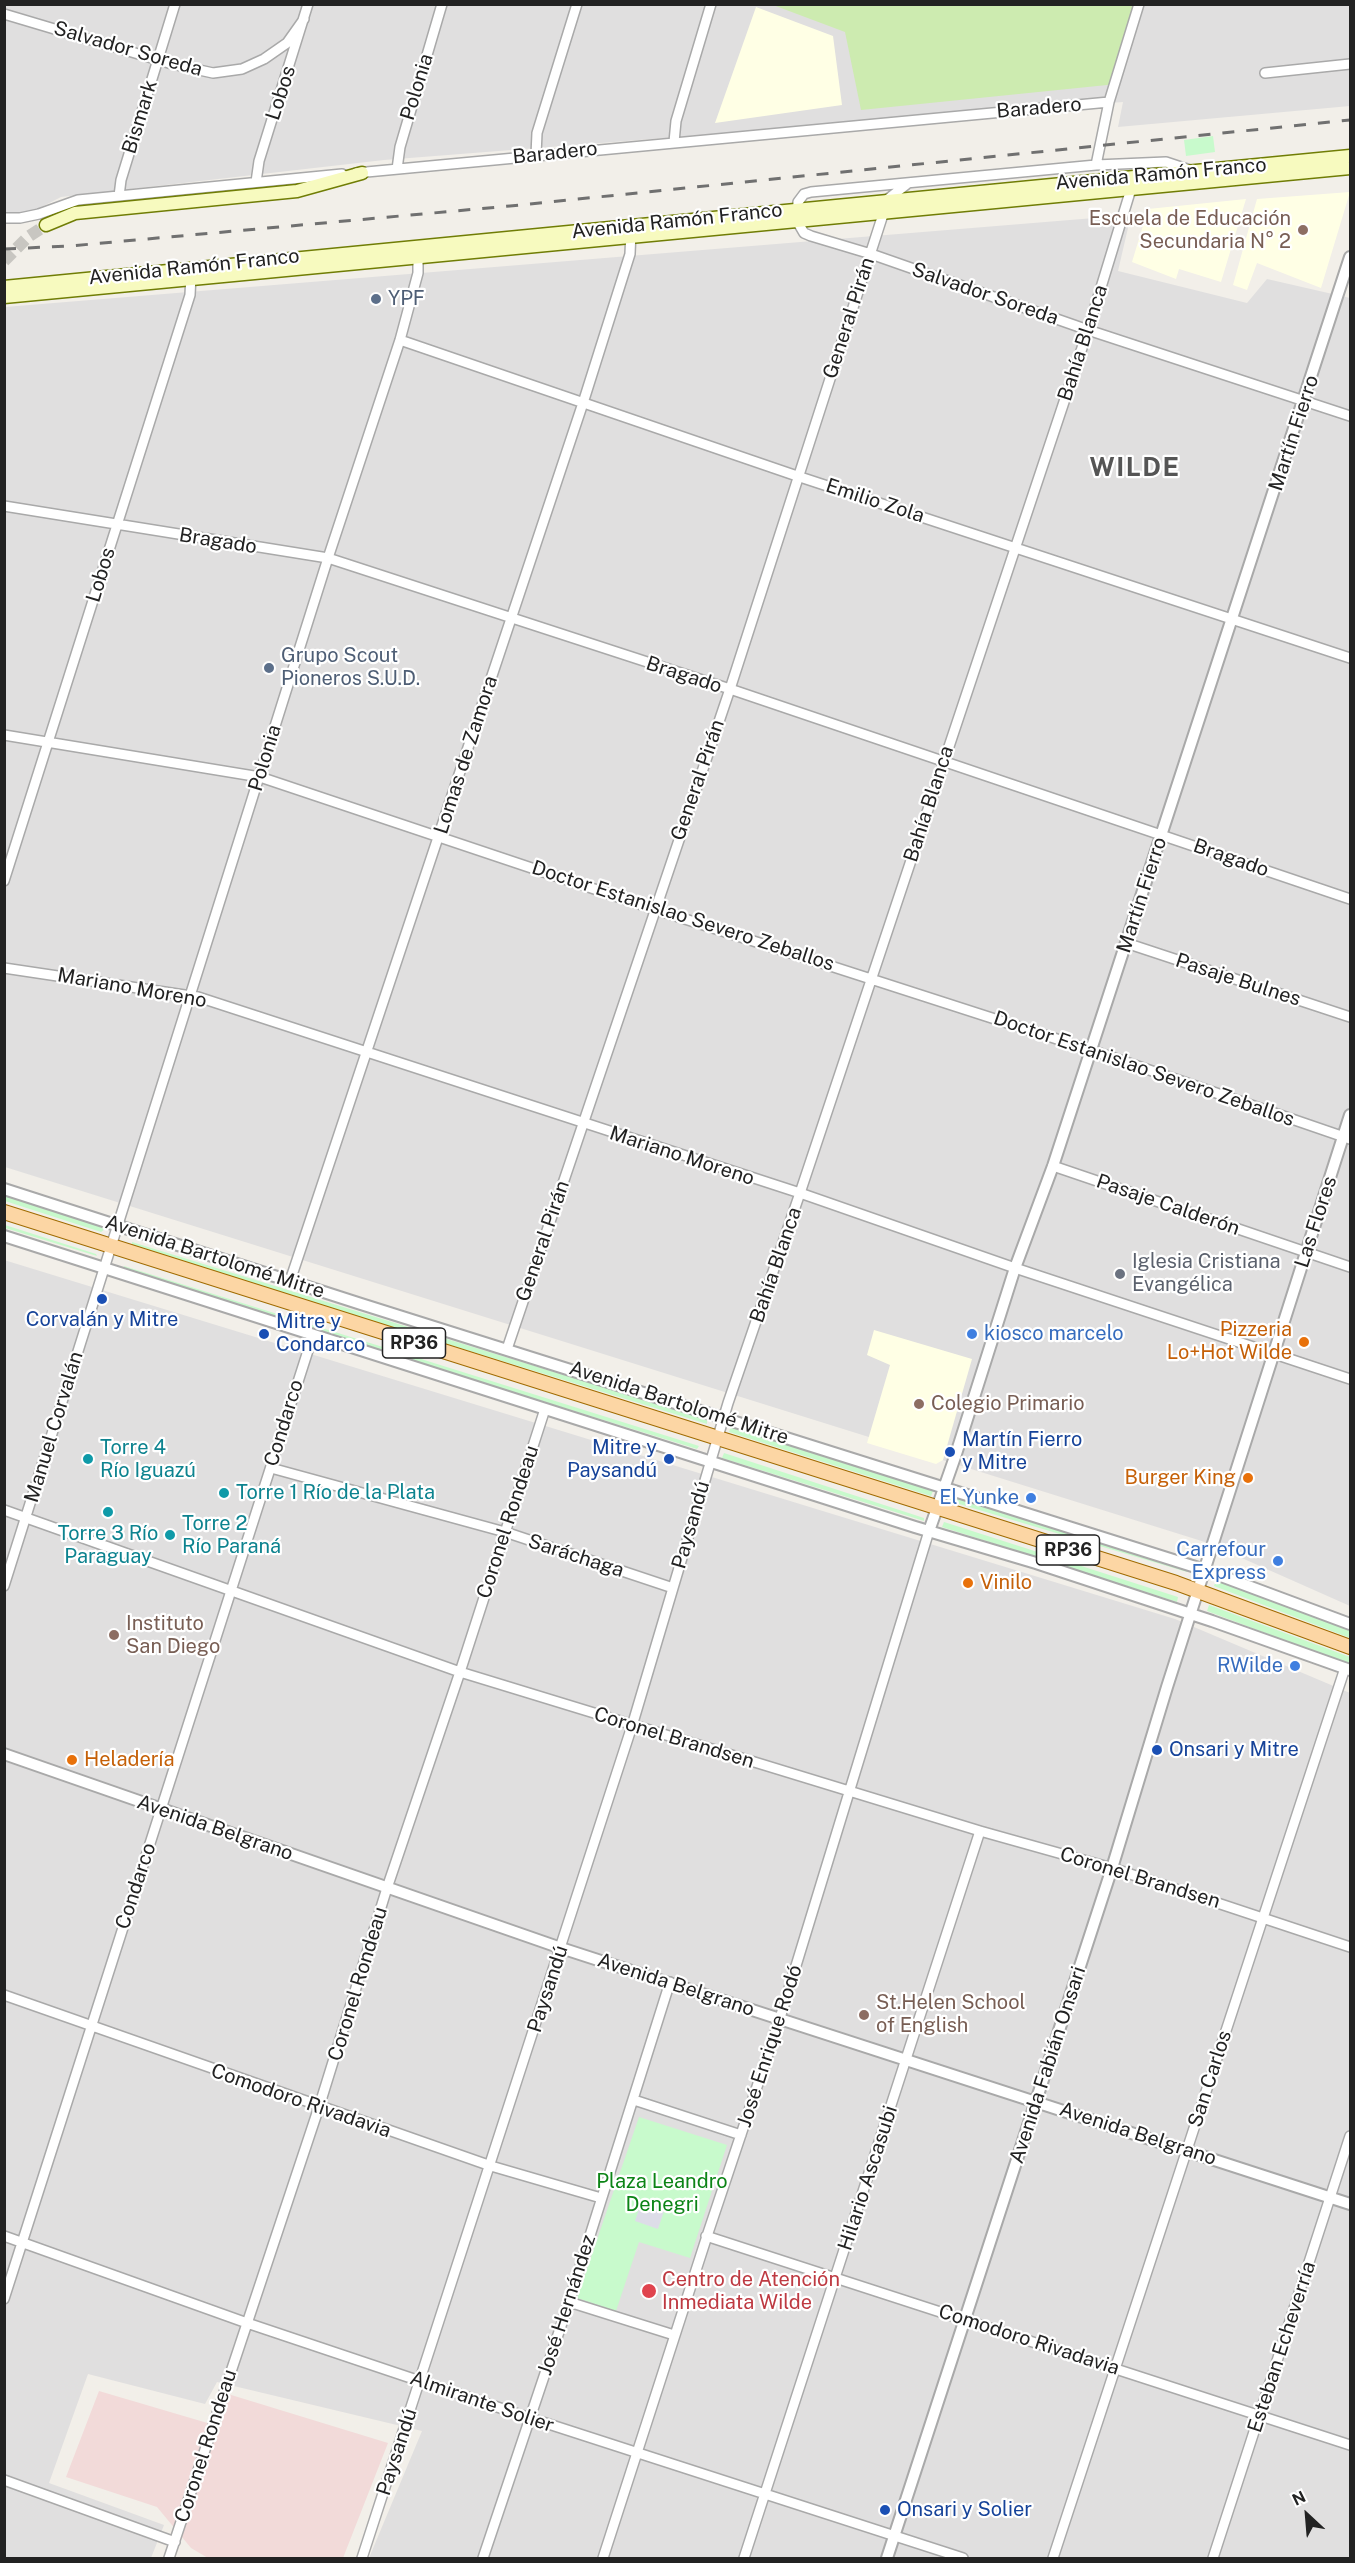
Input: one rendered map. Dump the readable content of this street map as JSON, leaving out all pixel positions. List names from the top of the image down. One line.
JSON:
{"streets":{"main road":["Avenida Ramón Franco","Avenida Bartolomé Mitre","RP36"],"street":["Salvador Soreda","Polonia","Lobos","Baradero","Bismark","General Pirán","Bahía Blanca","Martín Fierro","Emilio Zola","Bragado","Lomas de Zamora","Doctor Estanislao Severo Zeballos","Pasaje Bulnes","Mariano Moreno","Pasaje Calderón","Las Flores","Condarco","Manuel Corvalán","Coronel Rondeau","Paysandú","Saráchaga","Coronel Brandsen","Avenida Belgrano","José Enrique Rodó","Avenida Fabián Onsari","San Carlos","Comodoro Rivadavia","Hilario Ascasubi","José Hernández","Esteban Echeverría","Almirante Solier"]},"crossings":[["Salvador Soreda","Lobos"],["Salvador Soreda","Bismark"],["Salvador Soreda","Avenida Ramón Franco"],["Salvador Soreda","General Pirán"],["Salvador Soreda","Bahía Blanca"],["Salvador Soreda","Martín Fierro"],["Polonia","Baradero"],["Polonia","Avenida Ramón Franco"],["Polonia","Emilio Zola"],["Polonia","Bragado"],["Polonia","Doctor Estanislao Severo Zeballos"],["Polonia","Mariano Moreno"],["Polonia","Avenida Bartolomé Mitre"],["Polonia","Manuel Corvalán"],["Lobos","Baradero"],["Lobos","Avenida Ramón Franco"],["Lobos","Bragado"],["Lobos","Doctor Estanislao Severo Zeballos"],["Baradero","Bismark"],["Avenida Ramón Franco","General Pirán"],["Avenida Ramón Franco","Bahía Blanca"],["Avenida Ramón Franco","Lomas de Zamora"],["General Pirán","Emilio Zola"],["General Pirán","Bragado"],["General Pirán","Doctor Estanislao Severo Zeballos"],["General Pirán","Mariano Moreno"],["General Pirán","Avenida Bartolomé Mitre"],["Bahía Blanca","Emilio Zola"],["Bahía Blanca","Bragado"],["Bahía Blanca","Doctor Estanislao Severo Zeballos"],["Bahía Blanca","Mariano Moreno"],["Bahía Blanca","Avenida Bartolomé Mitre"],["Bahía Blanca","Paysandú"],["Martín Fierro","Emilio Zola"],["Martín Fierro","Bragado"],["Martín Fierro","Doctor Estanislao Severo Zeballos"],["Martín Fierro","Pasaje Bulnes"],["Martín Fierro","Mariano Moreno"],["Martín Fierro","Pasaje Calderón"],["Martín Fierro","Avenida Bartolomé Mitre"],["Martín Fierro","José Enrique Rodó"],["Emilio Zola","Lomas de Zamora"],["Bragado","Lomas de Zamora"],["Lomas de Zamora","Doctor Estanislao Severo Zeballos"],["Lomas de Zamora","Mariano Moreno"],["Lomas de Zamora","Avenida Bartolomé Mitre"],["Doctor Estanislao Severo Zeballos","Las Flores"],["Mariano Moreno","Las Flores"],["Pasaje Calderón","Las Flores"],["Las Flores","Avenida Bartolomé Mitre"],["Las Flores","Avenida Fabián Onsari"],["Avenida Bartolomé Mitre","Paysandú"],["Avenida Bartolomé Mitre","Avenida Fabián Onsari"],["Condarco","Saráchaga"],["Condarco","Coronel Brandsen"],["Condarco","Avenida Belgrano"],["Condarco","Comodoro Rivadavia"],["Condarco","Almirante Solier"],["Manuel Corvalán","Coronel Brandsen"],["Coronel Rondeau","Saráchaga"],["Coronel Rondeau","Coronel Brandsen"],["Coronel Rondeau","Avenida Belgrano"],["Coronel Rondeau","Comodoro Rivadavia"],["Coronel Rondeau","Almirante Solier"],["Paysandú","Saráchaga"],["Paysandú","Coronel Brandsen"],["Paysandú","Avenida Belgrano"],["Paysandú","Comodoro Rivadavia"],["Paysandú","Almirante Solier"],["Coronel Brandsen","José Enrique Rodó"],["Coronel Brandsen","Avenida Fabián Onsari"],["Coronel Brandsen","San Carlos"],["Coronel Brandsen","Hilario Ascasubi"],["Avenida Belgrano","José Enrique Rodó"],["Avenida Belgrano","Avenida Fabián Onsari"],["Avenida Belgrano","San Carlos"],["Avenida Belgrano","Hilario Ascasubi"],["Avenida Belgrano","José Hernández"],["Avenida Belgrano","Esteban Echeverría"],["José Enrique Rodó","Comodoro Rivadavia"],["José Enrique Rodó","Almirante Solier"],["Avenida Fabián Onsari","Comodoro Rivadavia"],["Avenida Fabián Onsari","Almirante Solier"],["San Carlos","Comodoro Rivadavia"],["Comodoro Rivadavia","Hilario Ascasubi"],["Comodoro Rivadavia","José Hernández"],["Comodoro Rivadavia","Esteban Echeverría"],["Hilario Ascasubi","Almirante Solier"],["José Hernández","Almirante Solier"]],"districts":["WILDE"],"parks":["Plaza Leandro Denegri"],"places":["Escuela de Educación Secundaria N° 2","YPF","Grupo Scout Pioneros S.U.D.","Iglesia Cristiana Evangélica","Corvalán y Mitre","Mitre y Condarco","kiosco marcelo","Pizzeria Lo+Hot Wilde","Colegio Primario","Martín Fierro y Mitre","Torre 4 Río Iguazú","Mitre y Paysandú","Burger King","Torre 1 Río de la Plata","El Yunke","Torre 3 Río Paraguay","Torre 2 Río Paraná","Carrefour Express","Vinilo","Instituto San Diego","RWilde","Onsari y Mitre","Heladería","St.Helen School of English","Centro de Atención Inmediata Wilde","Onsari y Solier"],"north":"top left"}
